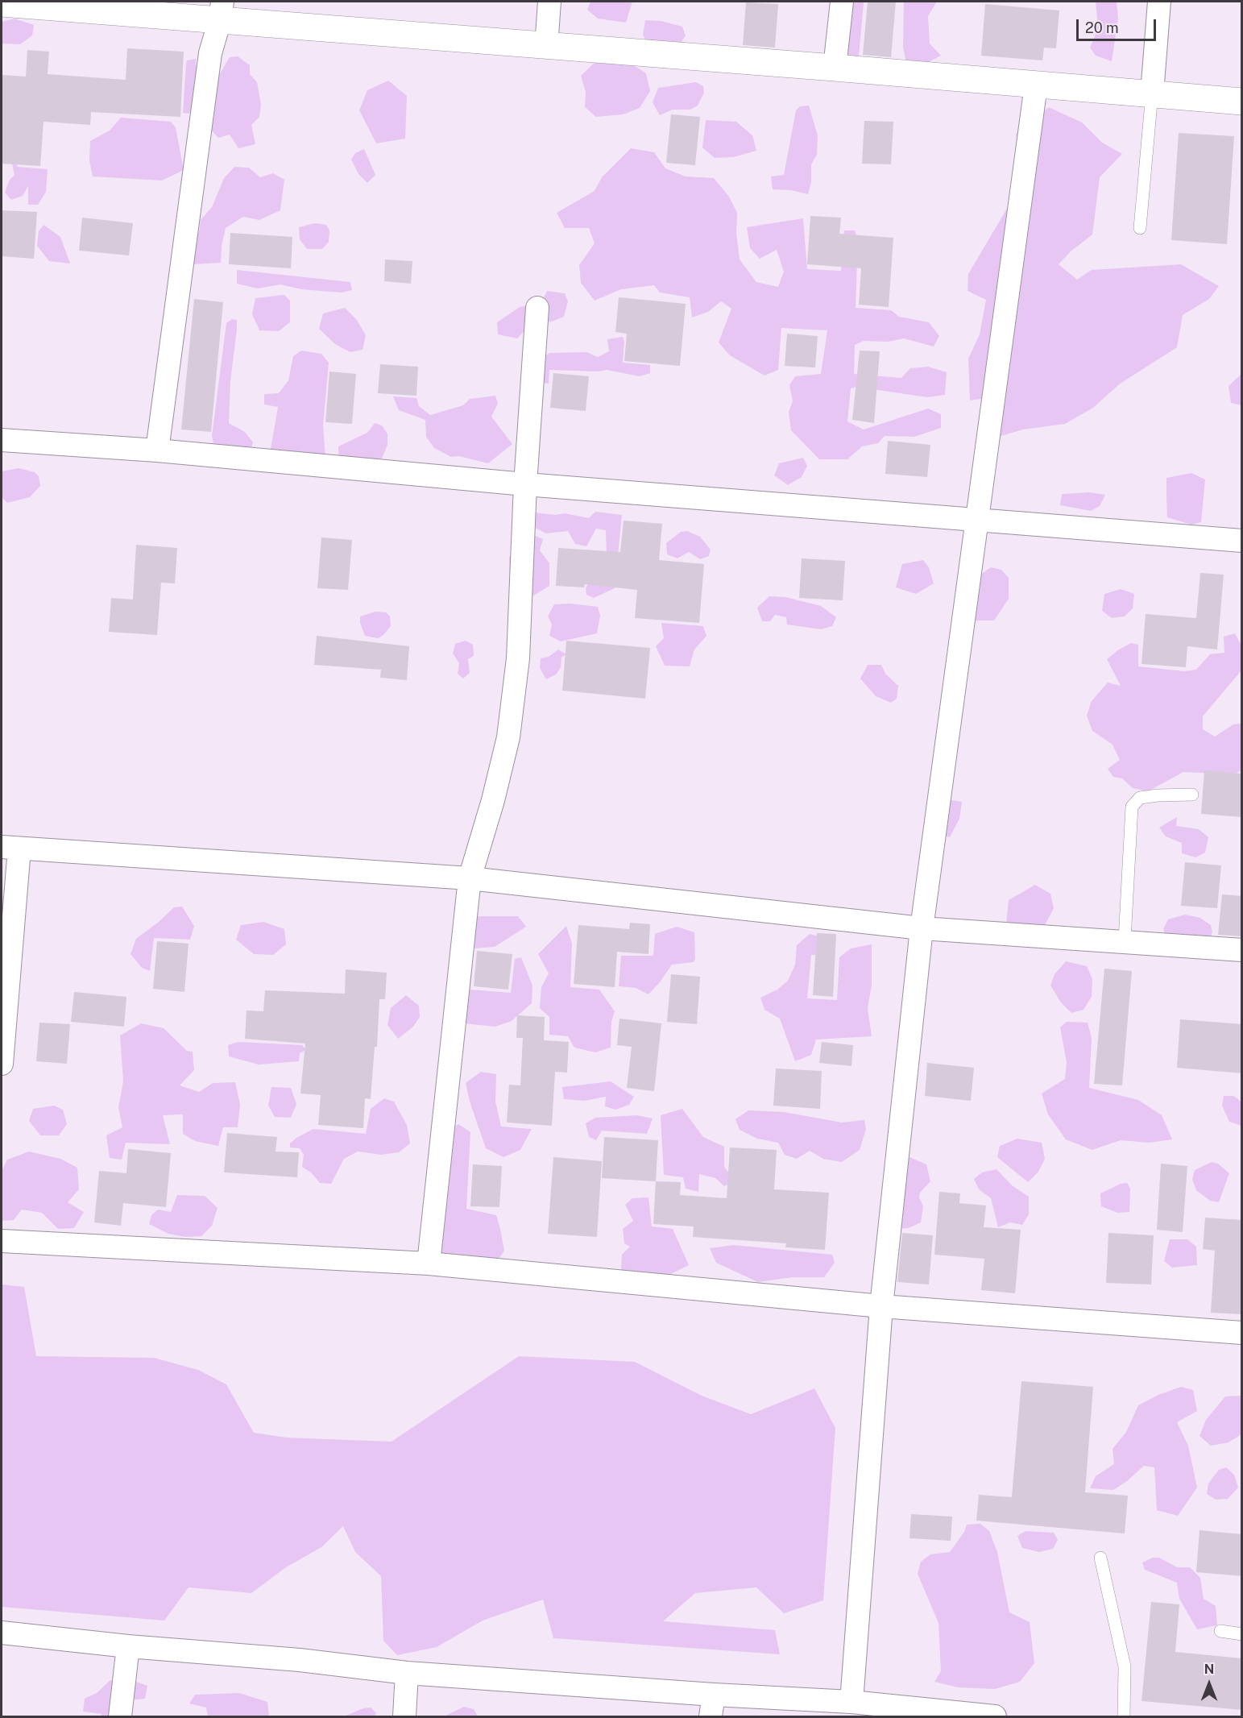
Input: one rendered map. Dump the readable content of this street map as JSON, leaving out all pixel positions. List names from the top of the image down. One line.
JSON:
{"scale_bar":"20 m","north":"top"}
